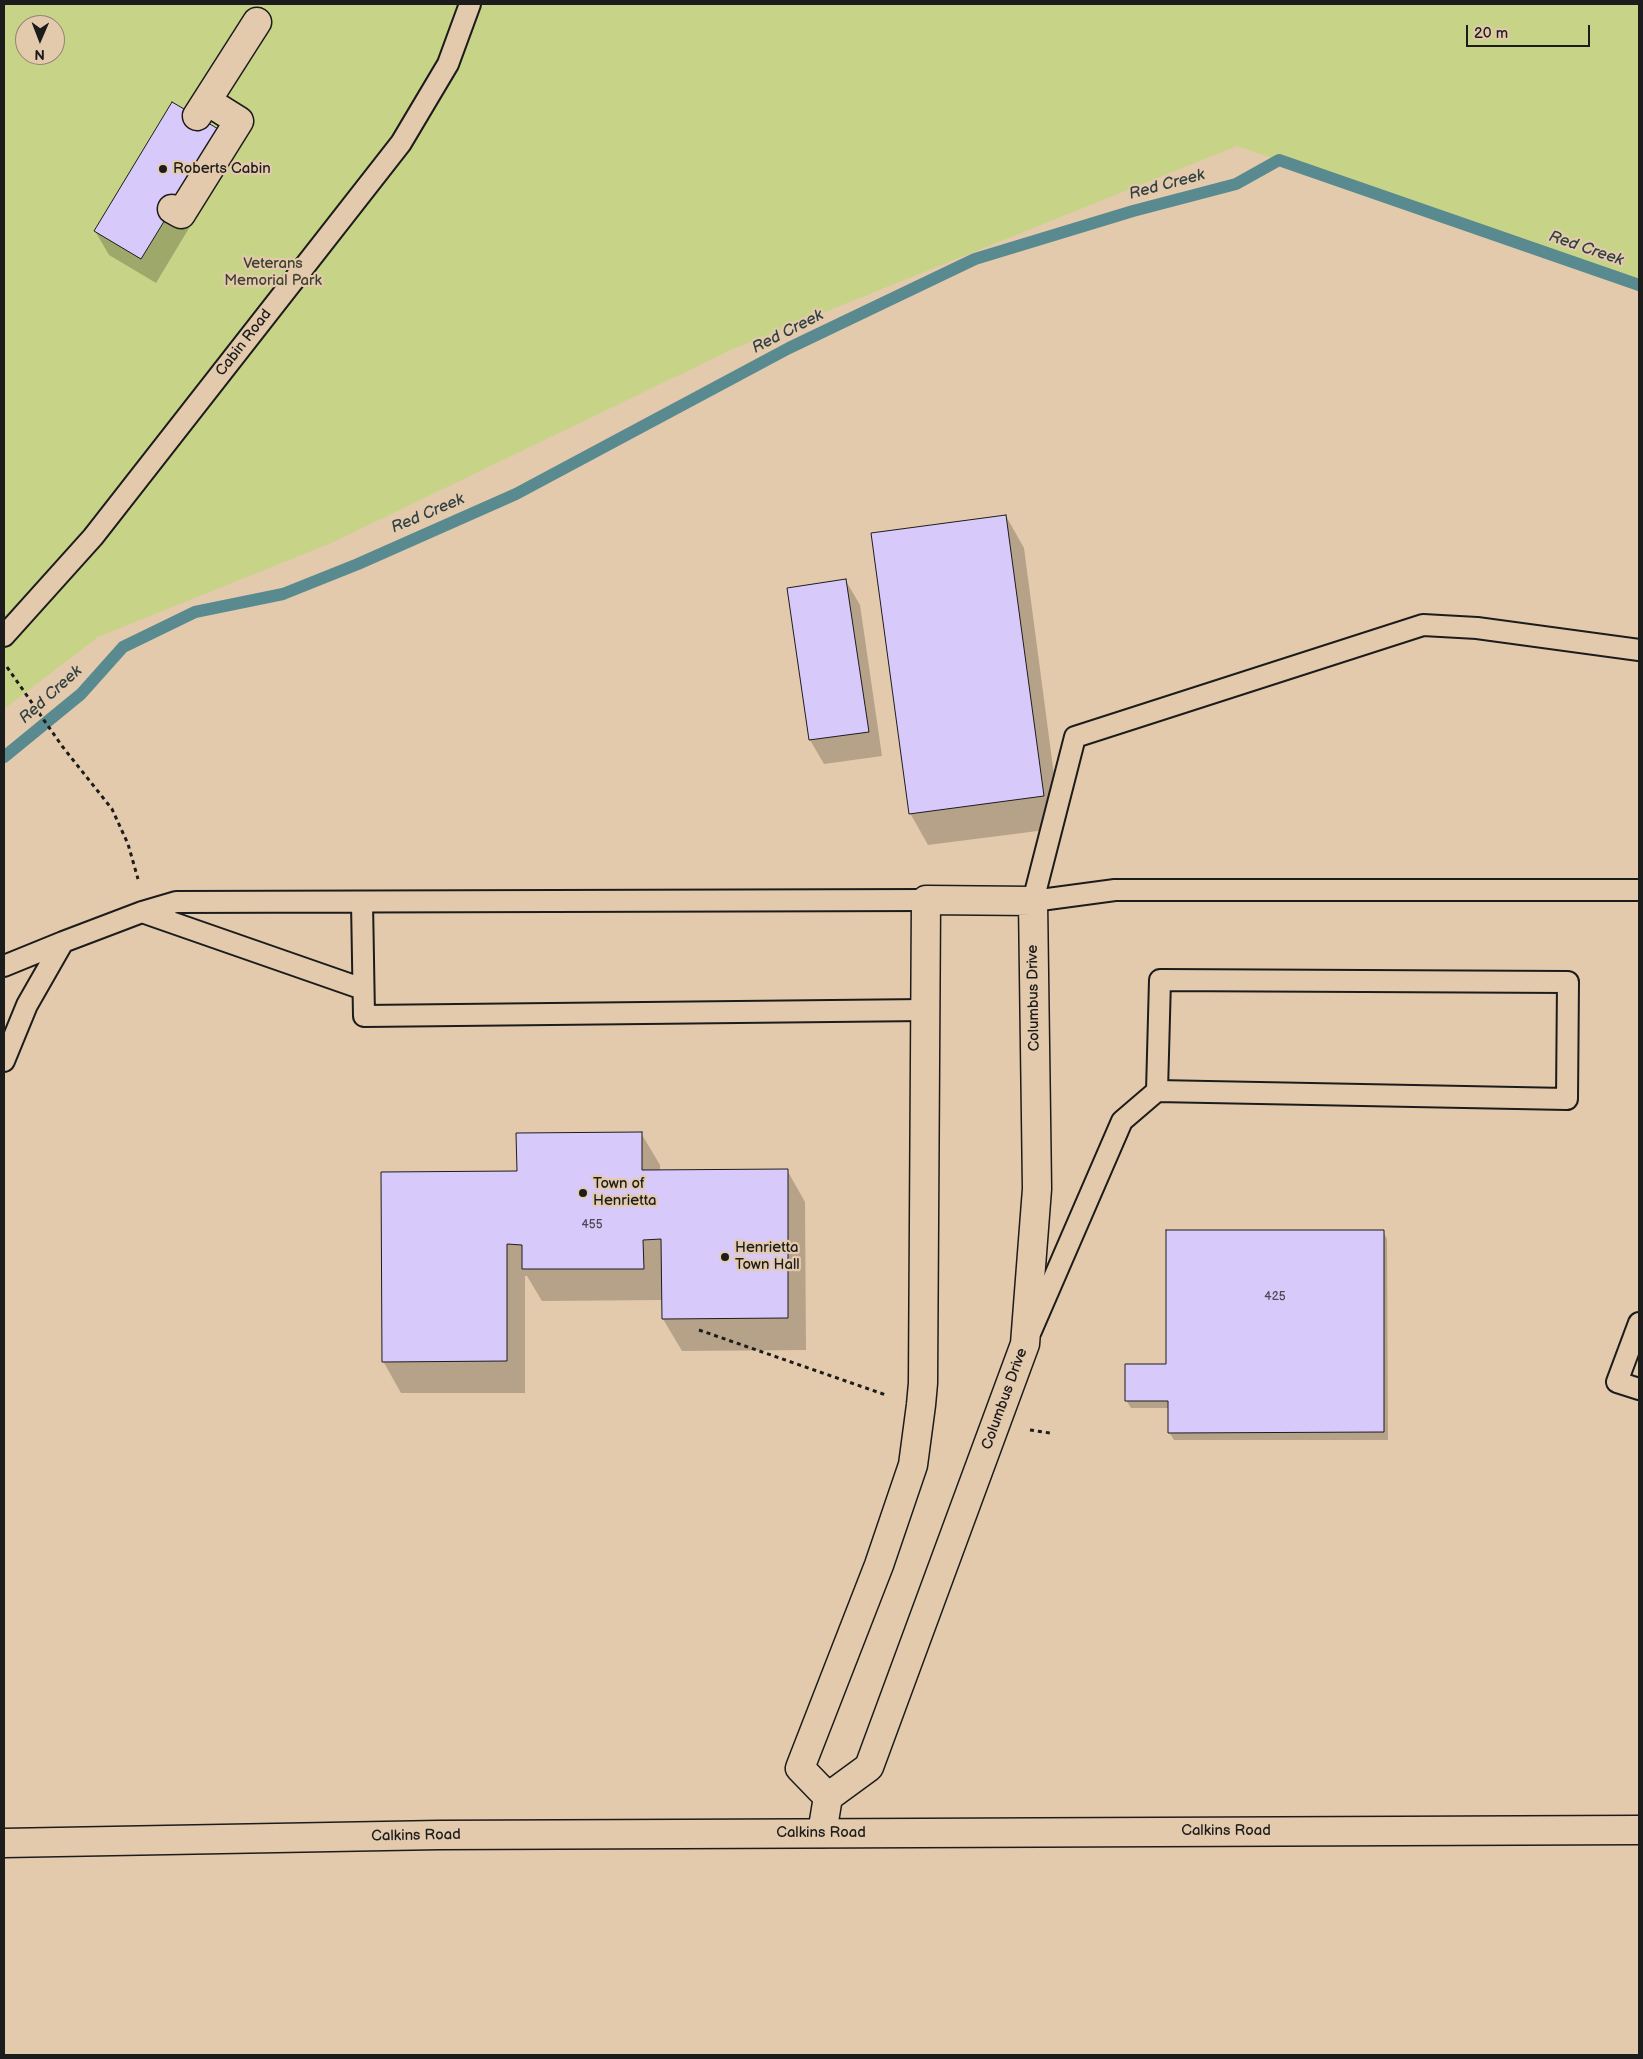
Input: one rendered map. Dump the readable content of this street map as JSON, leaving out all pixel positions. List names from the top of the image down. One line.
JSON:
{"streets":{"street":["Columbus Drive","Calkins Road"],"lane":["Cabin Road"]},"water":["Red Creek"],"parks":["Veterans Memorial Park"],"places":["Roberts Cabin","Town of Henrietta","Henrietta Town Hall"],"house_numbers":["455","425"],"scale_bar":"20 m","north":"bottom"}
